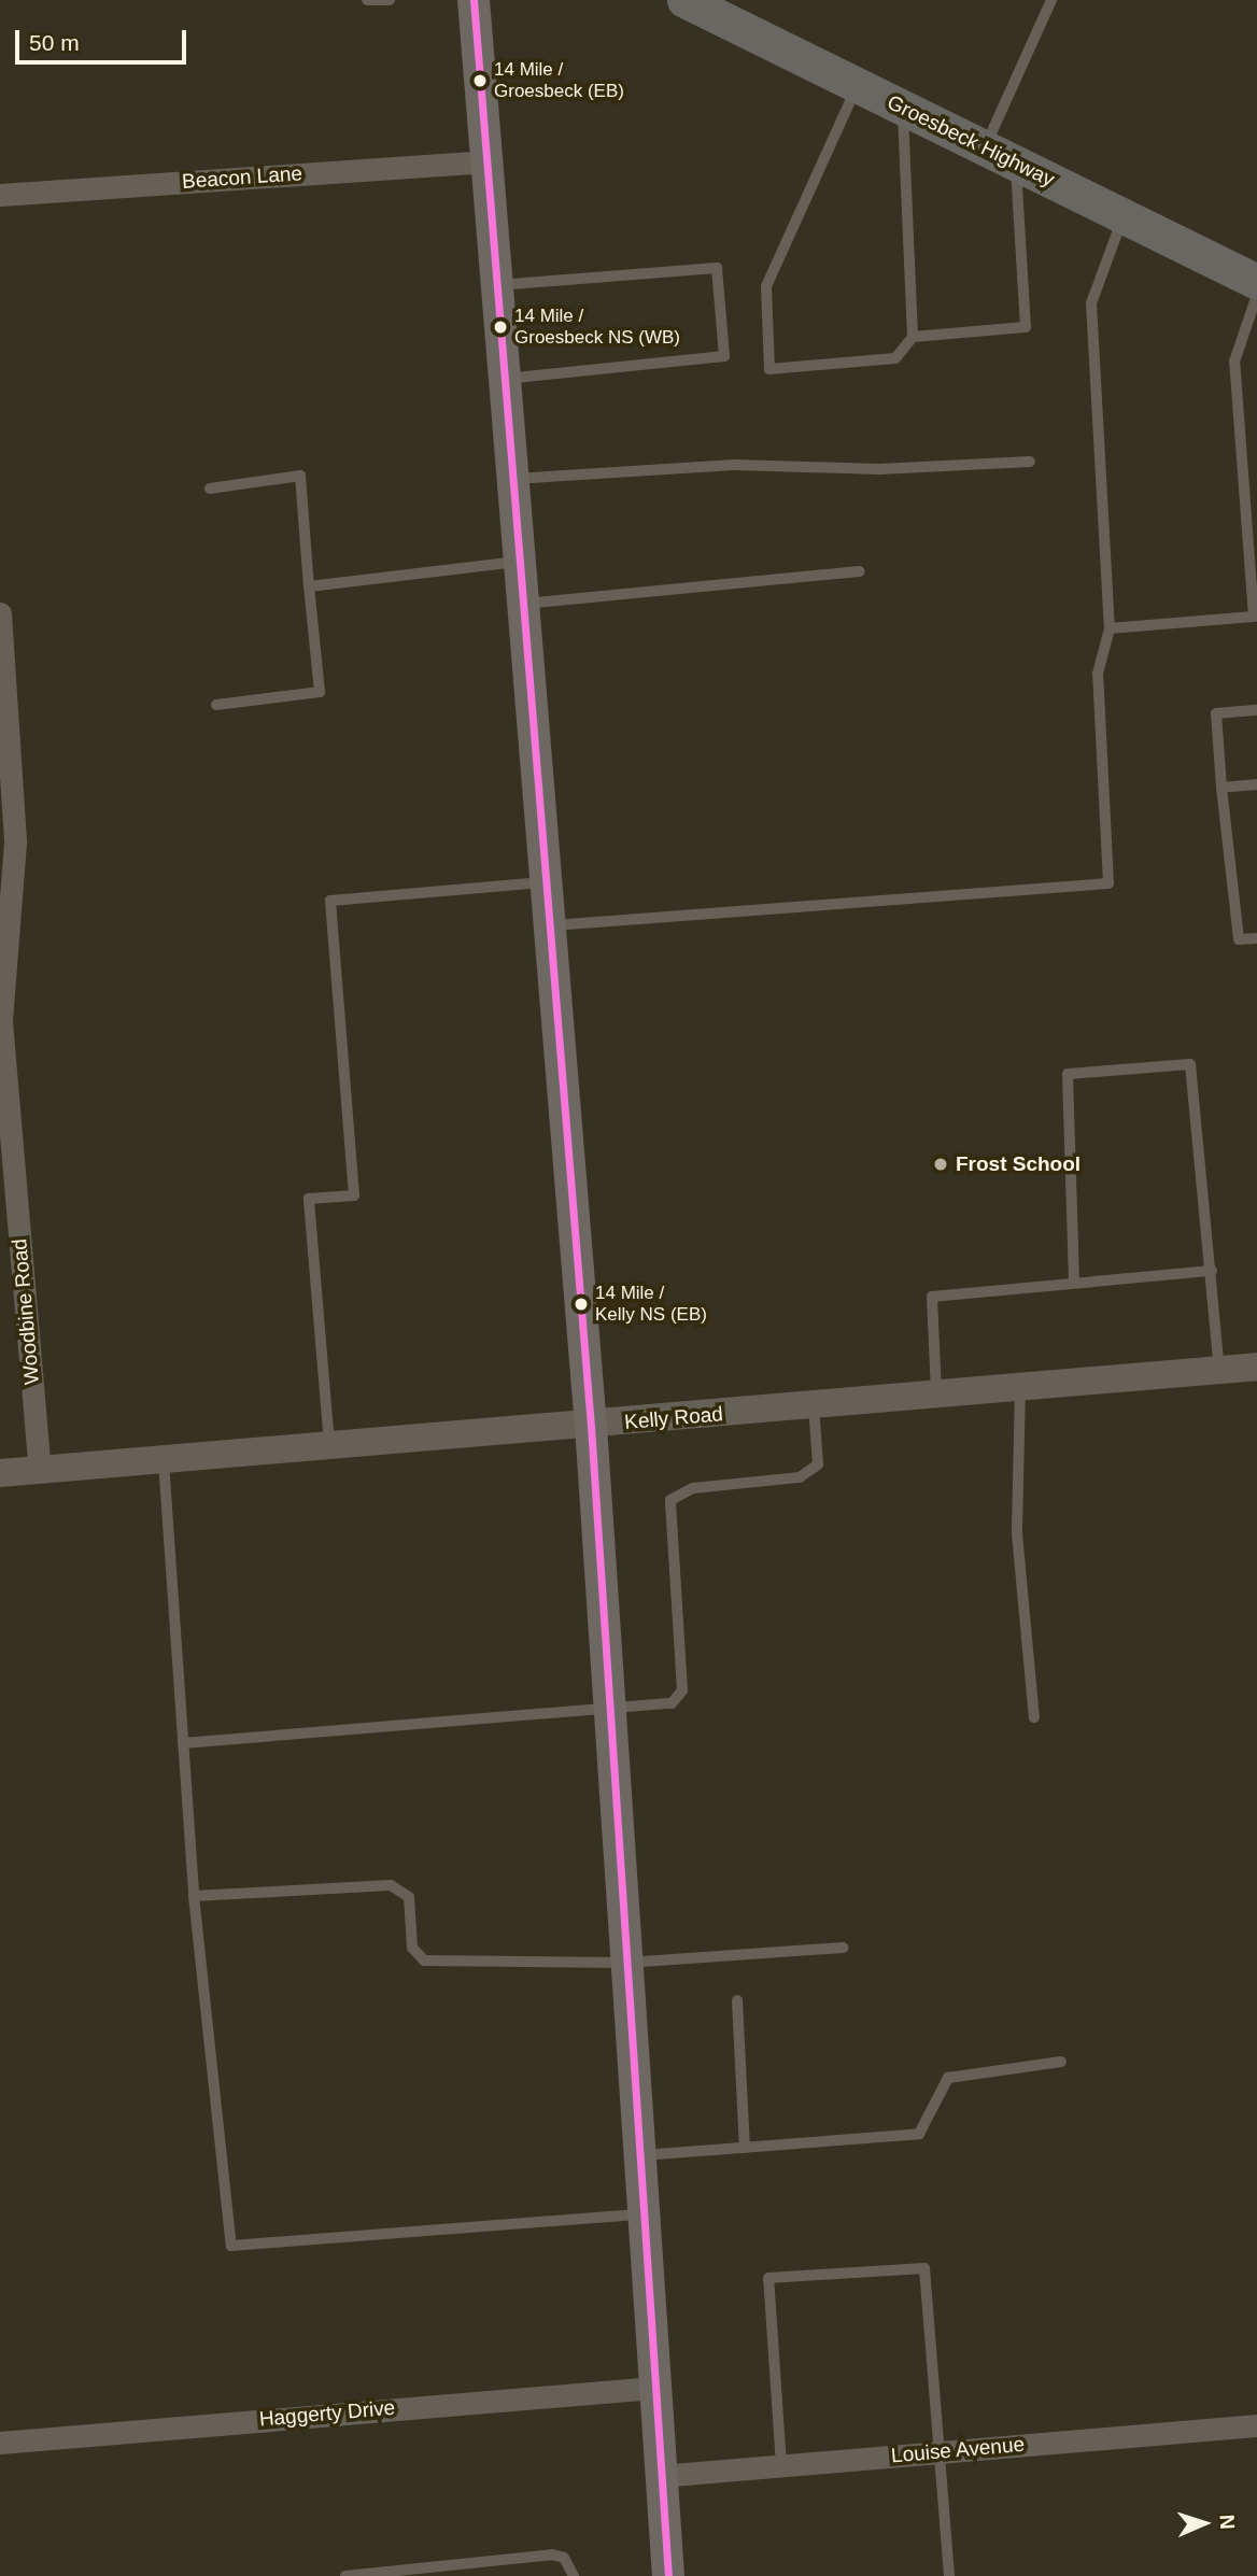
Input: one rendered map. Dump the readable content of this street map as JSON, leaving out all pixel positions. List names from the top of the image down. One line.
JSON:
{"streets":{"main road":["Groesbeck Highway"],"street":["Beacon Lane","Woodbine Road","Kelly Road","Haggerty Drive","Louise Avenue"]},"crossings":[["Woodbine Road","Kelly Road"]],"places":["14 Mile / Groesbeck (EB)","14 Mile / Groesbeck NS (WB)","Frost School","14 Mile / Kelly NS (EB)"],"scale_bar":"50 m","north":"right"}
